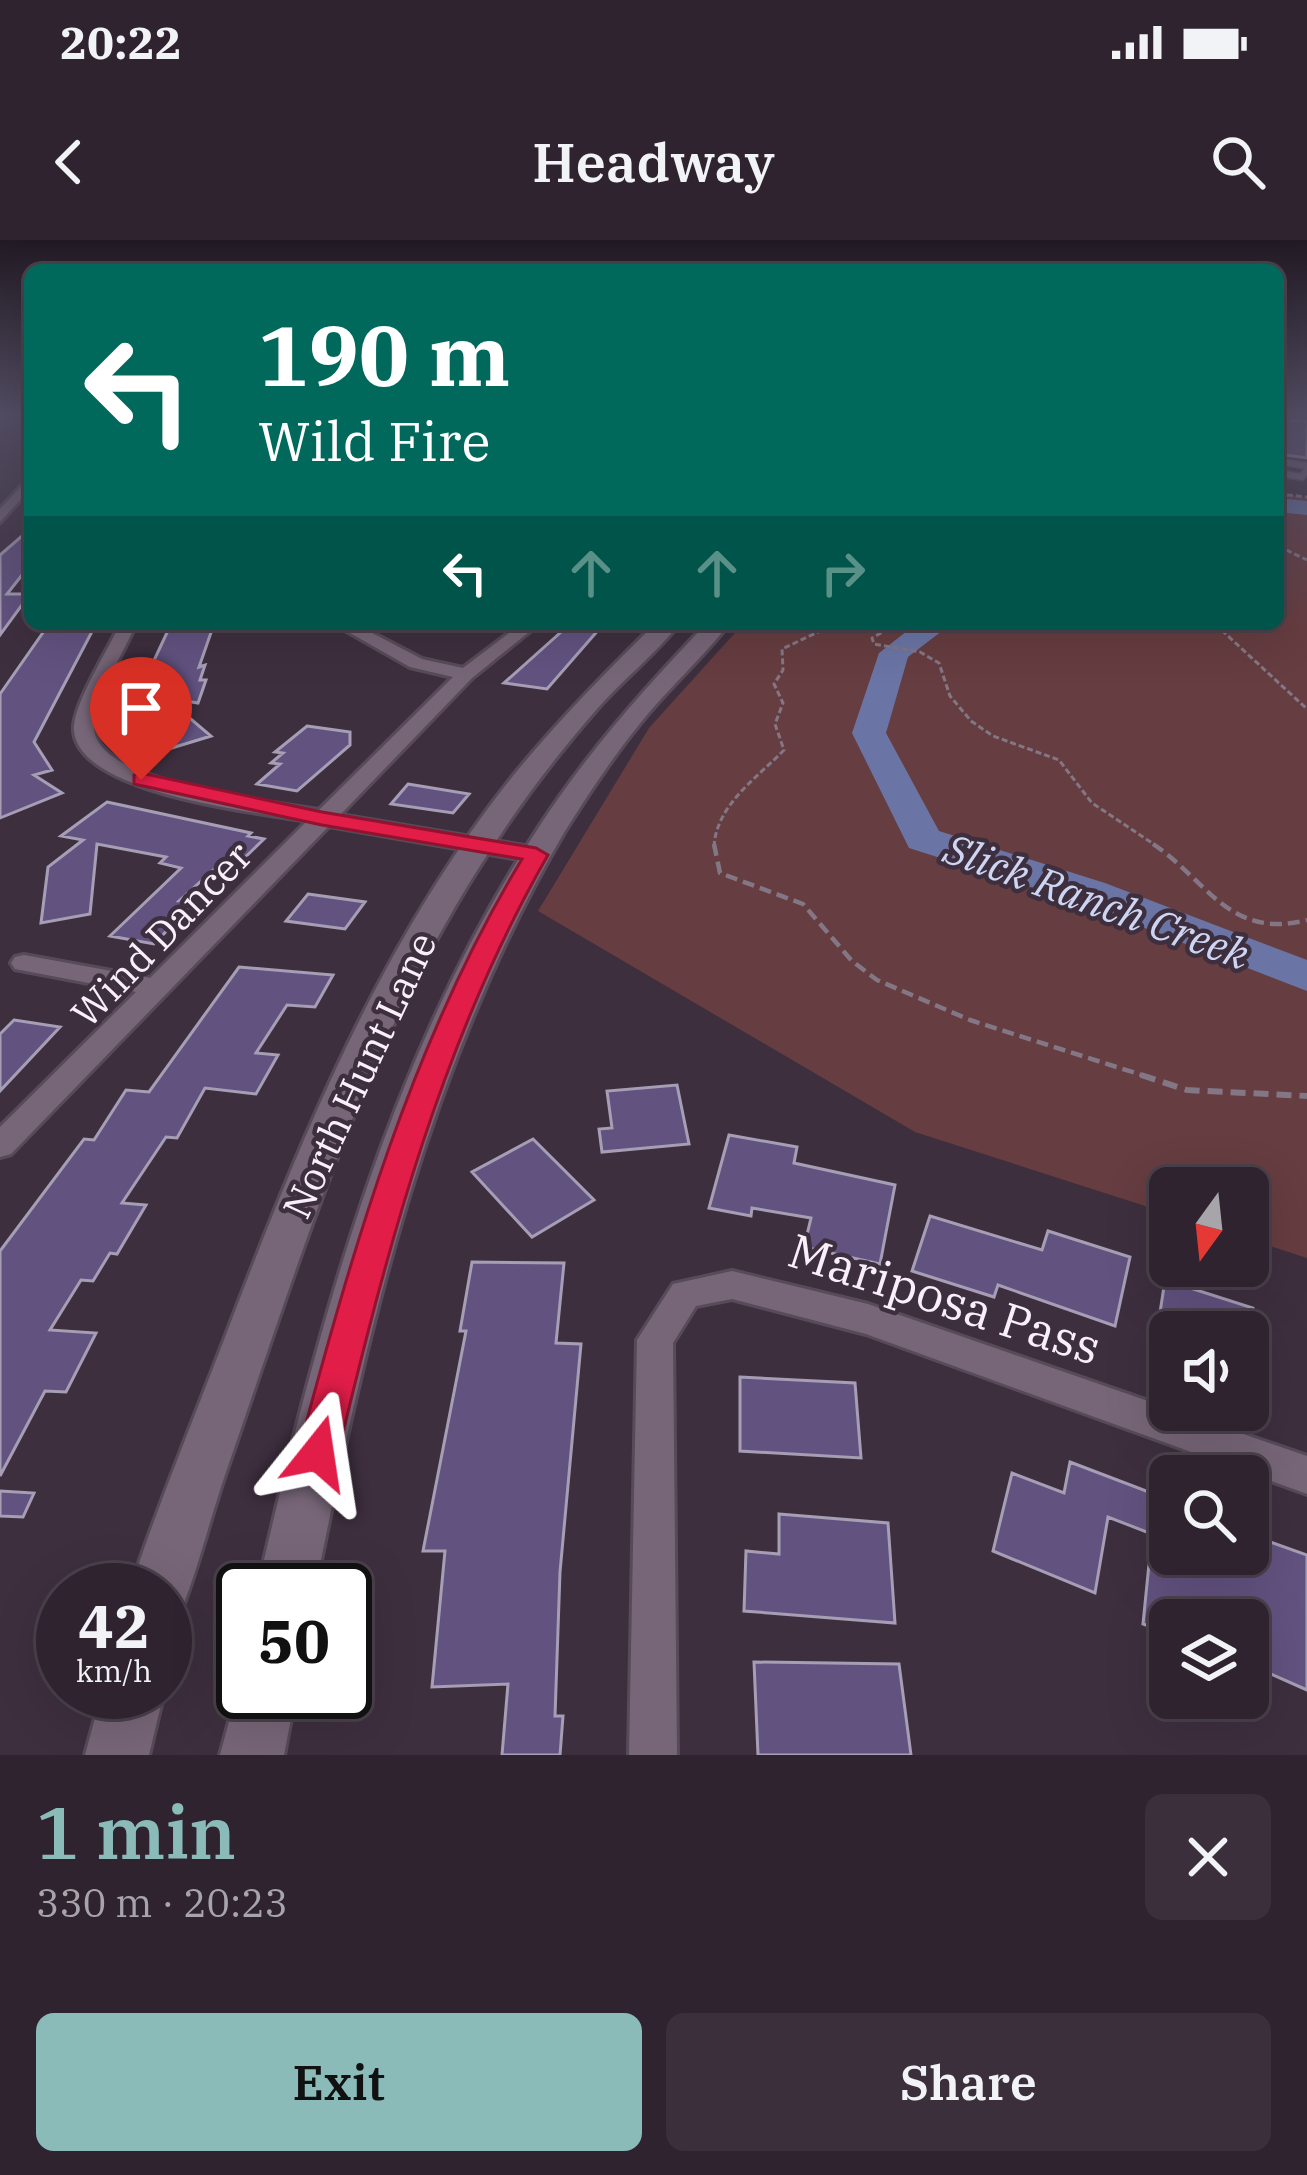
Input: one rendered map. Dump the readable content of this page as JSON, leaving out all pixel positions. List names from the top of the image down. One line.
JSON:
{"streets":{"main road":["North Hunt Lane"],"street":["Wind Dancer","Mariposa Pass"]},"water":["Slick Ranch Creek"],"north":"bottom","page":{"status":"20:22","header":"Headway","turn":["190 m","Wild Fire"],"speed":"42 km/h","limit":"50","heading":["1 min","330 m · 20:23"],"buttons":["Exit","Share"]}}
